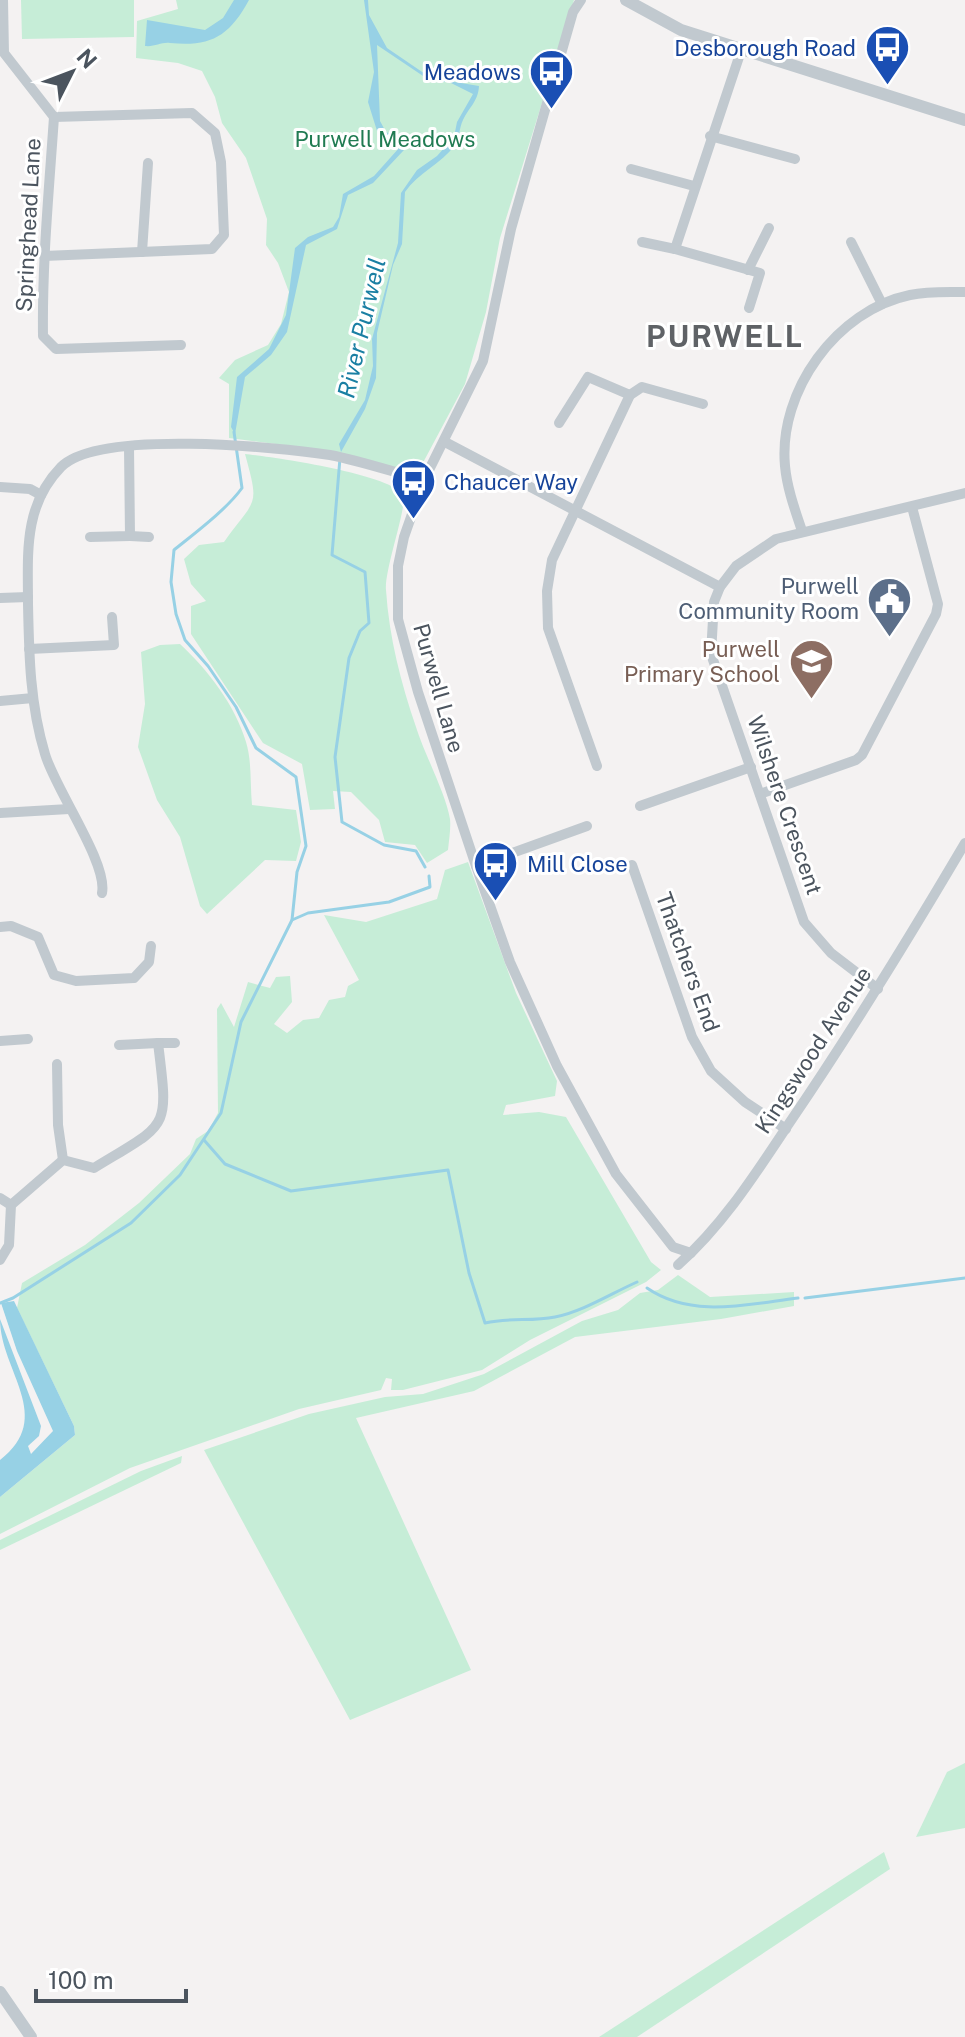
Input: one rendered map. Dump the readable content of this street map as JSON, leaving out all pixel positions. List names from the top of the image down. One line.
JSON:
{"streets":{"street":["Springhead Lane","Purwell Lane","Wilshere Crescent","Thatchers End","Kingswood Avenue"]},"crossings":[["Purwell Lane","Kingswood Avenue"],["Wilshere Crescent","Kingswood Avenue"],["Thatchers End","Kingswood Avenue"]],"districts":["PURWELL"],"water":["River Purwell"],"parks":["Purwell Meadows"],"places":{"bus stop":["Desborough Road","Meadows","Chaucer Way","Mill Close"],"public building":["Purwell Community Room"],"school or university":["Purwell Primary School"]},"scale_bar":"100 m","north":"top right"}
